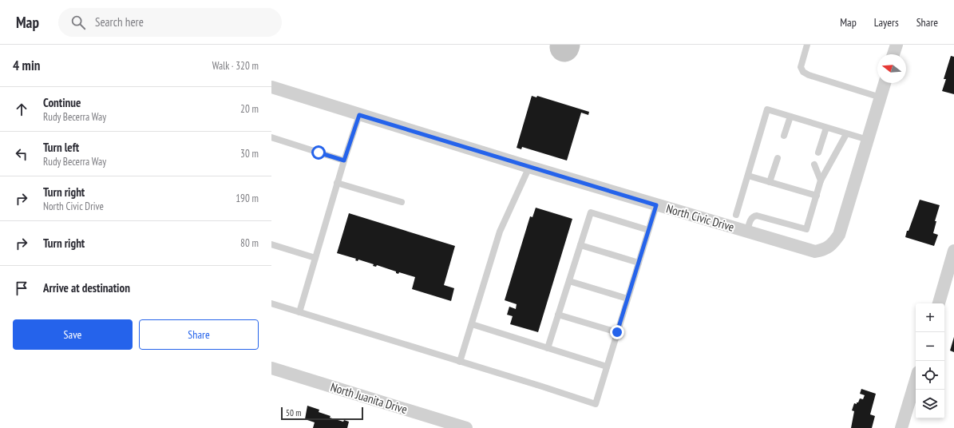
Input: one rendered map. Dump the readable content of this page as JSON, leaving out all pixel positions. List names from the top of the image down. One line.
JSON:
{"streets":{"street":["North Civic Drive","North Juanita Drive"]},"scale_bar":"50 m","north":"left","page":{"header":"Map","search":"Search here","nav":["Map","Layers","Share"],"heading":["4 min","Walk · 320 m"],"list":[["Continue","Rudy Becerra Way","20 m"],["Turn left","Rudy Becerra Way","30 m"],["Turn right","North Civic Drive","190 m"],["Turn right","80 m"],"Arrive at destination"],"map_buttons":["+","−"],"buttons":["Save","Share"],"scale":"50 m"}}
